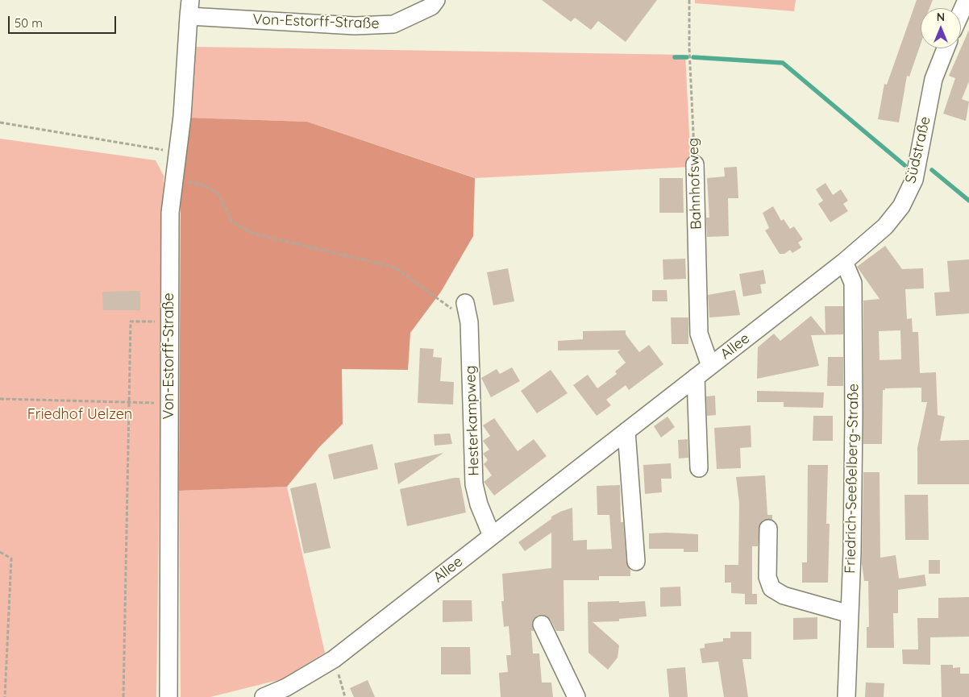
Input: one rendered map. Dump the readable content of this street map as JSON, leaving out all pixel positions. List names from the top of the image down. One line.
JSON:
{"streets":{"street":["Von-Estorff-Straße","Südstraße","Bahnhofsweg","Allee","Hesterkampweg","Friedrich-Seeßelberg-Straße"]},"crossings":[["Südstraße","Allee"],["Südstraße","Friedrich-Seeßelberg-Straße"],["Bahnhofsweg","Allee"],["Allee","Hesterkampweg"],["Allee","Friedrich-Seeßelberg-Straße"]],"parks":["Friedhof Uelzen"],"scale_bar":"50 m","north":"top"}
